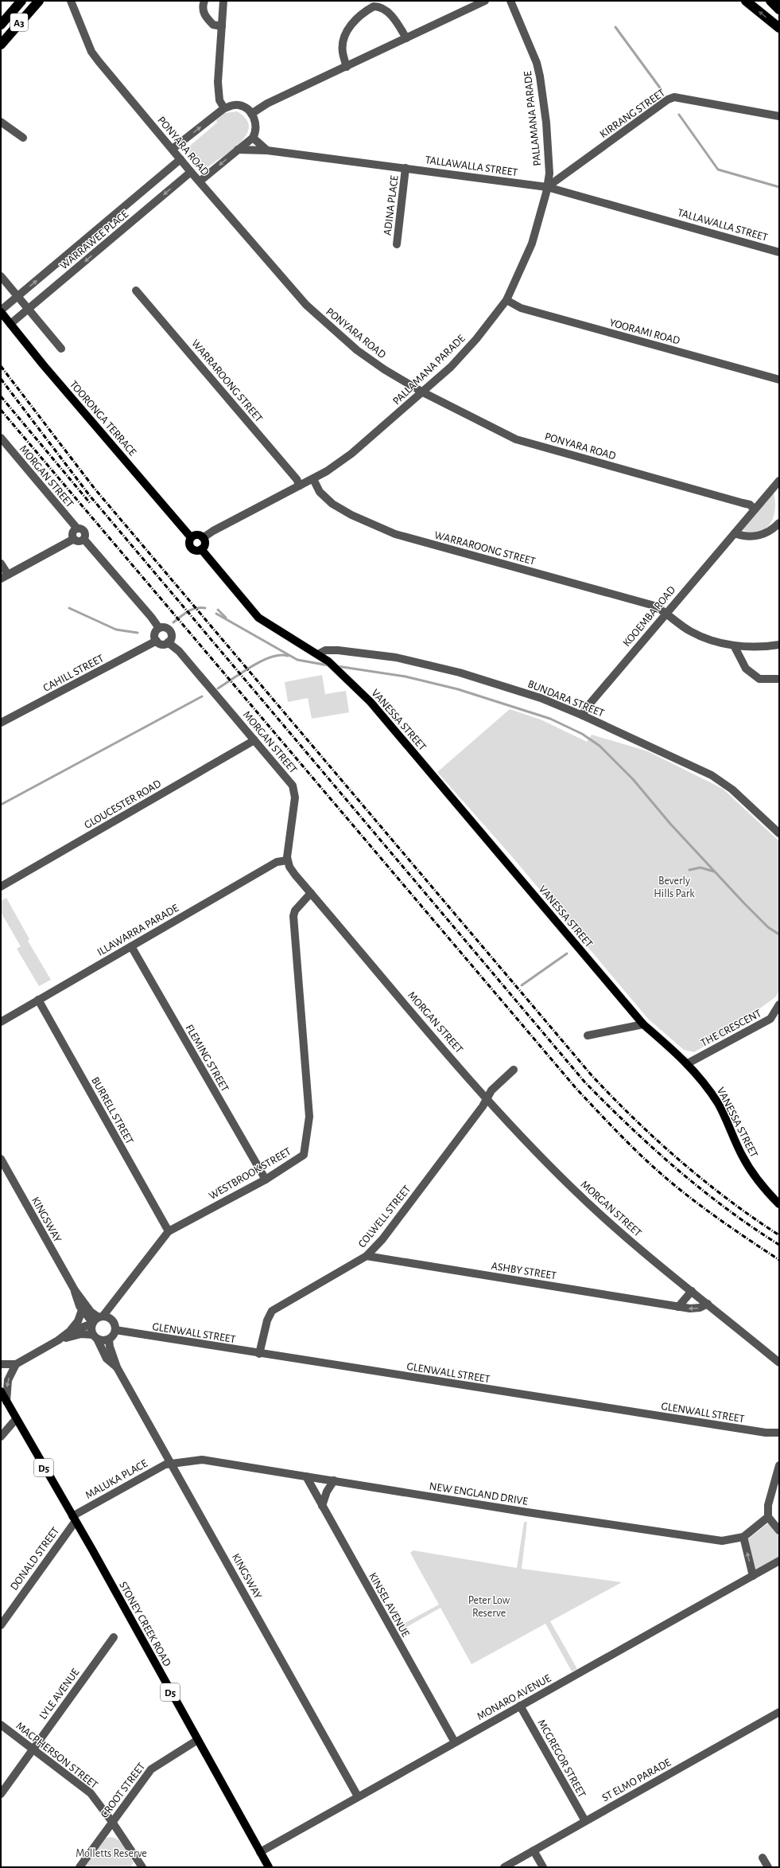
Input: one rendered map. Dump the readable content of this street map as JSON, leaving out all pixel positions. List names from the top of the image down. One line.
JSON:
{"streets":{"highway":["A3"],"main road":["TOORONGA TERRACE","VANESSA STREET","D5","STONEY CREEK ROAD"],"street":["KIRRANG STREET","PALLAMANA PARADE","PONYARA ROAD","TALLAWALLA STREET","ADINA PLACE","WARRAWEE PLACE","YOORAMI ROAD","WARRAROONG STREET","MORGAN STREET","KOOEMBA ROAD","CAHILL STREET","BUNDARA STREET","GLOUCESTER ROAD","ILLAWARRA PARADE","THE CRESCENT","FLEMING STREET","BURRELL STREET","WESTBROOK STREET","COLWELL STREET","KINGSWAY","ASHBY STREET","GLENWALL STREET","MALUKA PLACE","NEW ENGLAND DRIVE","DONALD STREET","KINSEL AVENUE","LYLE AVENUE","MONARO AVENUE","MACPHERSON STREET","MCGREGOR STREET","ST ELMO PARADE","CROOT STREET"]},"crossings":[["KIRRANG STREET","PALLAMANA PARADE"],["KIRRANG STREET","TALLAWALLA STREET"],["PALLAMANA PARADE","PONYARA ROAD"],["PALLAMANA PARADE","TALLAWALLA STREET"],["PALLAMANA PARADE","YOORAMI ROAD"],["PALLAMANA PARADE","WARRAROONG STREET"],["PALLAMANA PARADE","TOORONGA TERRACE"],["PONYARA ROAD","WARRAWEE PLACE"],["PONYARA ROAD","KOOEMBA ROAD"],["TALLAWALLA STREET","ADINA PLACE"],["WARRAWEE PLACE","TOORONGA TERRACE"],["WARRAROONG STREET","KOOEMBA ROAD"],["MORGAN STREET","CAHILL STREET"],["MORGAN STREET","GLOUCESTER ROAD"],["MORGAN STREET","ILLAWARRA PARADE"],["MORGAN STREET","WESTBROOK STREET"],["MORGAN STREET","COLWELL STREET"],["MORGAN STREET","ASHBY STREET"],["KOOEMBA ROAD","BUNDARA STREET"],["BUNDARA STREET","VANESSA STREET"],["VANESSA STREET","THE CRESCENT"],["ILLAWARRA PARADE","FLEMING STREET"],["ILLAWARRA PARADE","BURRELL STREET"],["FLEMING STREET","WESTBROOK STREET"],["BURRELL STREET","WESTBROOK STREET"],["WESTBROOK STREET","KINGSWAY"],["WESTBROOK STREET","GLENWALL STREET"],["COLWELL STREET","ASHBY STREET"],["COLWELL STREET","GLENWALL STREET"],["KINGSWAY","GLENWALL STREET"],["KINGSWAY","MALUKA PLACE"],["KINGSWAY","NEW ENGLAND DRIVE"],["KINGSWAY","MONARO AVENUE"],["MALUKA PLACE","NEW ENGLAND DRIVE"],["MALUKA PLACE","DONALD STREET"],["MALUKA PLACE","STONEY CREEK ROAD"],["NEW ENGLAND DRIVE","KINSEL AVENUE"],["DONALD STREET","STONEY CREEK ROAD"],["KINSEL AVENUE","MONARO AVENUE"],["STONEY CREEK ROAD","MONARO AVENUE"],["STONEY CREEK ROAD","CROOT STREET"],["LYLE AVENUE","MACPHERSON STREET"],["MONARO AVENUE","MCGREGOR STREET"],["MACPHERSON STREET","CROOT STREET"],["MCGREGOR STREET","ST ELMO PARADE"]],"parks":["Beverly Hills Park","Peter Low Reserve","Molletts Reserve"]}
